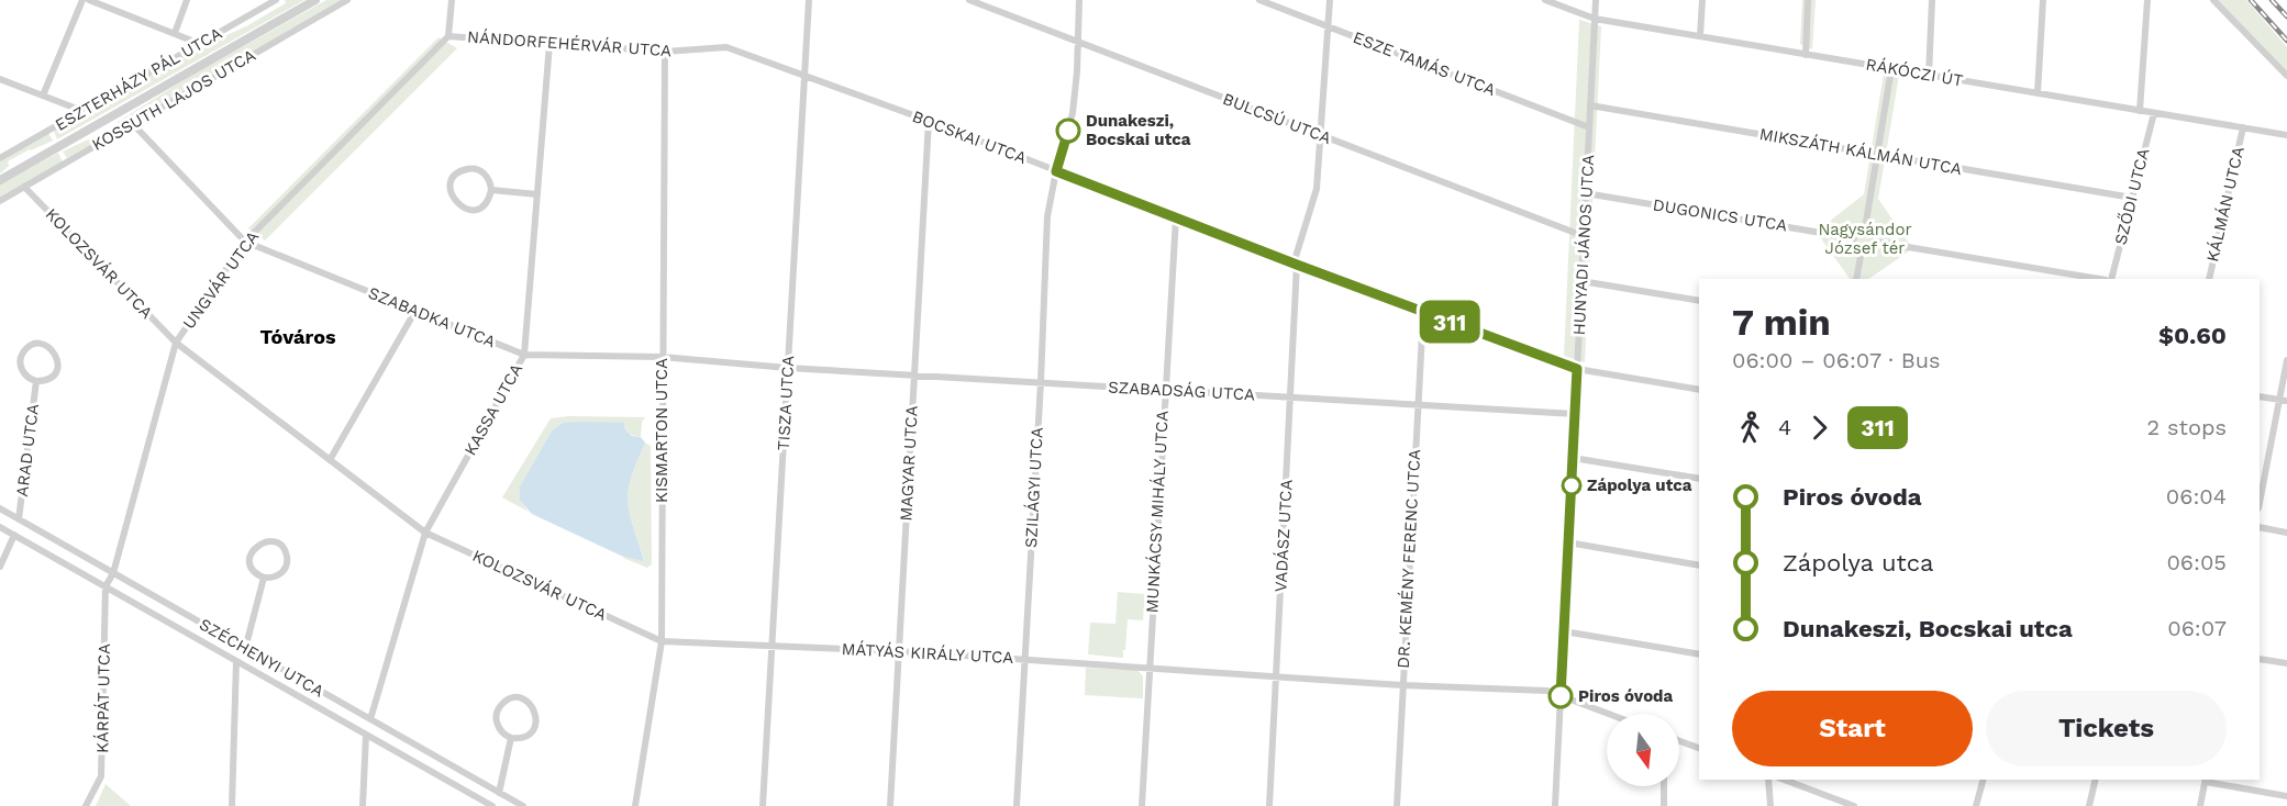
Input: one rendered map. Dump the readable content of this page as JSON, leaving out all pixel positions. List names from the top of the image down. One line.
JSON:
{"streets":{"street":["NÁNDORFEHÉRVÁR UTCA","ESZE TAMÁS UTCA","RÁKÓCZI ÚT","ESZTERHÁZY PÁL UTCA","KOSSUTH LAJOS UTCA","BULCSÚ UTCA","BOCSKAI UTCA","MIKSZÁTH KÁLMÁN UTCA","SZŐDI UTCA","KÁLMÁN UTCA","DUGONICS UTCA","HUNYADI JÁNOS UTCA","KOLOZSVÁR UTCA","UNGVÁR UTCA","SZABADKA UTCA","SZABADSÁG UTCA","TISZA UTCA","KASSA UTCA","KISMARTON UTCA","ARAD UTCA","MAGYAR UTCA","SZILÁGYI UTCA","MUNKÁCSY MIHÁLY UTCA","VADÁSZ UTCA","DR. KEMÉNY FERENC UTCA","MÁTYÁS KIRÁLY UTCA","SZÉCHENYI UTCA","KÁRPÁT UTCA"]},"crossings":[["NÁNDORFEHÉRVÁR UTCA","BOCSKAI UTCA"],["NÁNDORFEHÉRVÁR UTCA","UNGVÁR UTCA"],["NÁNDORFEHÉRVÁR UTCA","TISZA UTCA"],["NÁNDORFEHÉRVÁR UTCA","KASSA UTCA"],["NÁNDORFEHÉRVÁR UTCA","KISMARTON UTCA"],["ESZE TAMÁS UTCA","HUNYADI JÁNOS UTCA"],["ESZE TAMÁS UTCA","VADÁSZ UTCA"],["RÁKÓCZI ÚT","SZŐDI UTCA"],["RÁKÓCZI ÚT","KÁLMÁN UTCA"],["RÁKÓCZI ÚT","HUNYADI JÁNOS UTCA"],["KOSSUTH LAJOS UTCA","KOLOZSVÁR UTCA"],["KOSSUTH LAJOS UTCA","SZABADKA UTCA"],["BULCSÚ UTCA","HUNYADI JÁNOS UTCA"],["BULCSÚ UTCA","SZILÁGYI UTCA"],["BULCSÚ UTCA","VADÁSZ UTCA"],["BOCSKAI UTCA","HUNYADI JÁNOS UTCA"],["BOCSKAI UTCA","TISZA UTCA"],["BOCSKAI UTCA","MAGYAR UTCA"],["BOCSKAI UTCA","SZILÁGYI UTCA"],["BOCSKAI UTCA","MUNKÁCSY MIHÁLY UTCA"],["BOCSKAI UTCA","VADÁSZ UTCA"],["BOCSKAI UTCA","DR. KEMÉNY FERENC UTCA"],["MIKSZÁTH KÁLMÁN UTCA","SZŐDI UTCA"],["MIKSZÁTH KÁLMÁN UTCA","HUNYADI JÁNOS UTCA"],["DUGONICS UTCA","HUNYADI JÁNOS UTCA"],["HUNYADI JÁNOS UTCA","SZABADSÁG UTCA"],["KOLOZSVÁR UTCA","UNGVÁR UTCA"],["KOLOZSVÁR UTCA","TISZA UTCA"],["KOLOZSVÁR UTCA","KASSA UTCA"],["KOLOZSVÁR UTCA","KISMARTON UTCA"],["KOLOZSVÁR UTCA","MÁTYÁS KIRÁLY UTCA"],["UNGVÁR UTCA","SZABADKA UTCA"],["UNGVÁR UTCA","SZÉCHENYI UTCA"],["UNGVÁR UTCA","KÁRPÁT UTCA"],["SZABADKA UTCA","SZABADSÁG UTCA"],["SZABADKA UTCA","TISZA UTCA"],["SZABADKA UTCA","KASSA UTCA"],["SZABADKA UTCA","KISMARTON UTCA"],["SZABADSÁG UTCA","TISZA UTCA"],["SZABADSÁG UTCA","MAGYAR UTCA"],["SZABADSÁG UTCA","SZILÁGYI UTCA"],["SZABADSÁG UTCA","MUNKÁCSY MIHÁLY UTCA"],["SZABADSÁG UTCA","VADÁSZ UTCA"],["SZABADSÁG UTCA","DR. KEMÉNY FERENC UTCA"],["TISZA UTCA","MÁTYÁS KIRÁLY UTCA"],["KASSA UTCA","SZÉCHENYI UTCA"],["ARAD UTCA","SZÉCHENYI UTCA"],["MAGYAR UTCA","MÁTYÁS KIRÁLY UTCA"],["SZILÁGYI UTCA","MÁTYÁS KIRÁLY UTCA"],["MUNKÁCSY MIHÁLY UTCA","MÁTYÁS KIRÁLY UTCA"],["VADÁSZ UTCA","MÁTYÁS KIRÁLY UTCA"],["SZÉCHENYI UTCA","KÁRPÁT UTCA"]],"districts":["Tóváros"],"parks":["Nagysándor József tér"],"places":["Dunakeszi, Bocskai utca","Zápolya utca","Piros óvoda"],"lines":["bus line 311"],"north":"bottom","page":{"on_map":"311","heading":["7 min","06:00 – 06:07 · Bus","$0.60"],"legs":["4","311","2 stops"],"list":[{"name":"Piros óvoda","value":"06:04"},{"name":"Zápolya utca","value":"06:05"},{"name":"Dunakeszi, Bocskai utca","value":"06:07"}],"buttons":["Start","Tickets"]}}
